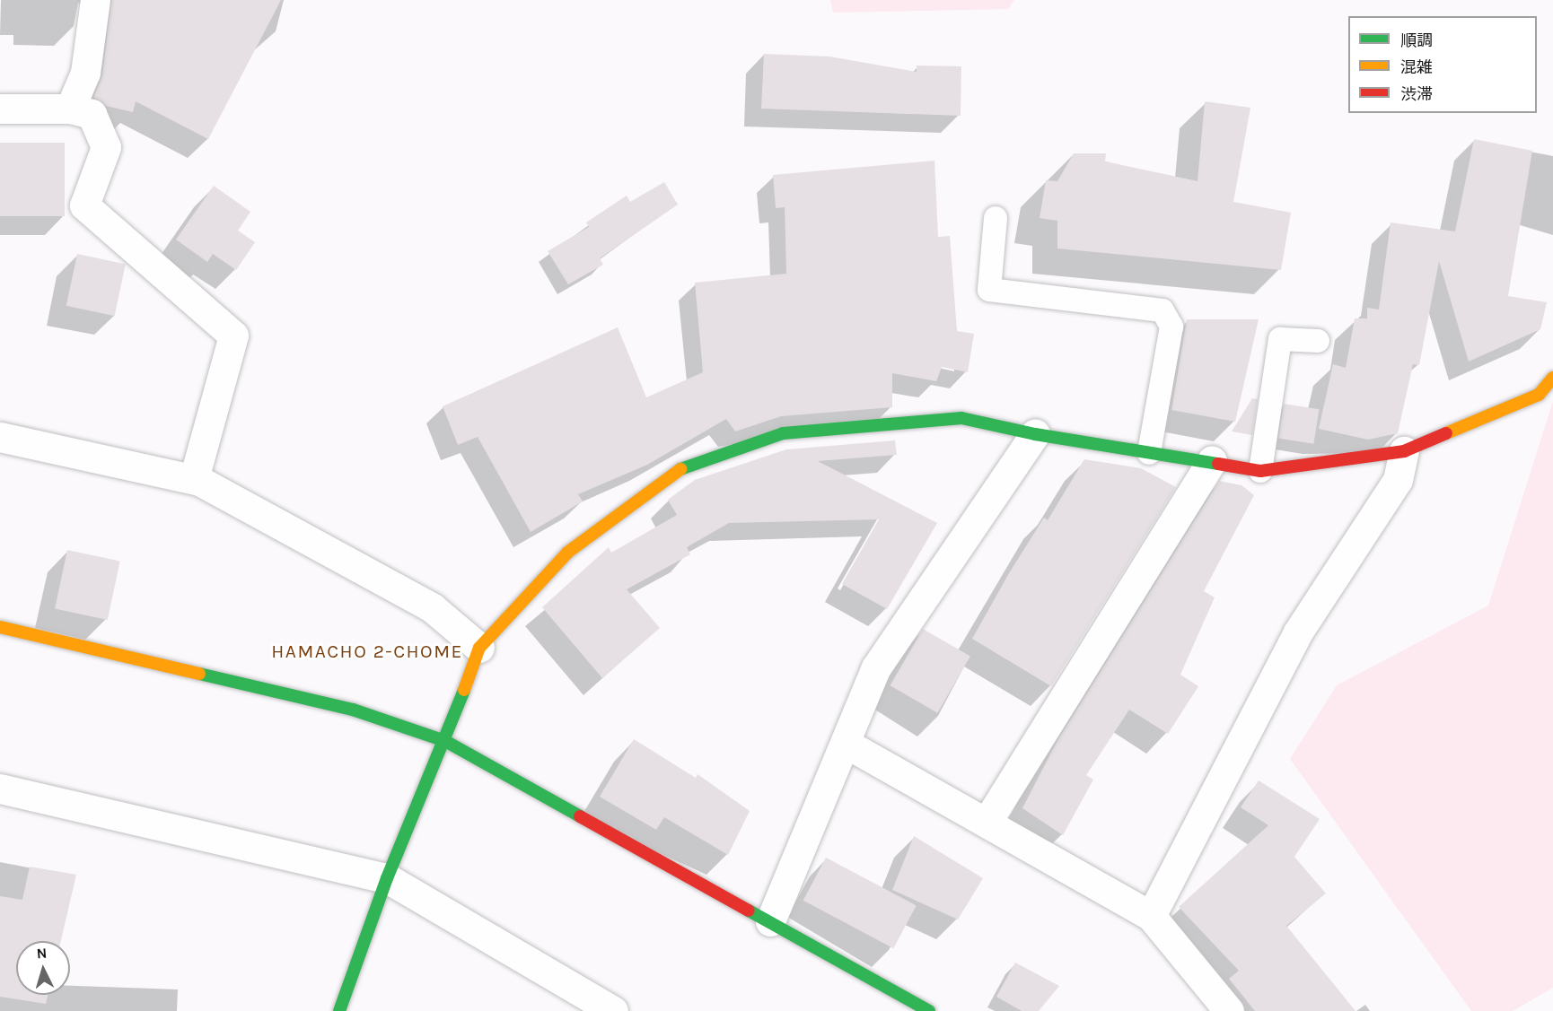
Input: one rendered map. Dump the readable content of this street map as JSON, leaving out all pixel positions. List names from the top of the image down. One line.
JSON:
{"districts":["HAMACHO 2-CHOME"],"legend":["順調","混雑","渋滞"],"north":"top"}
